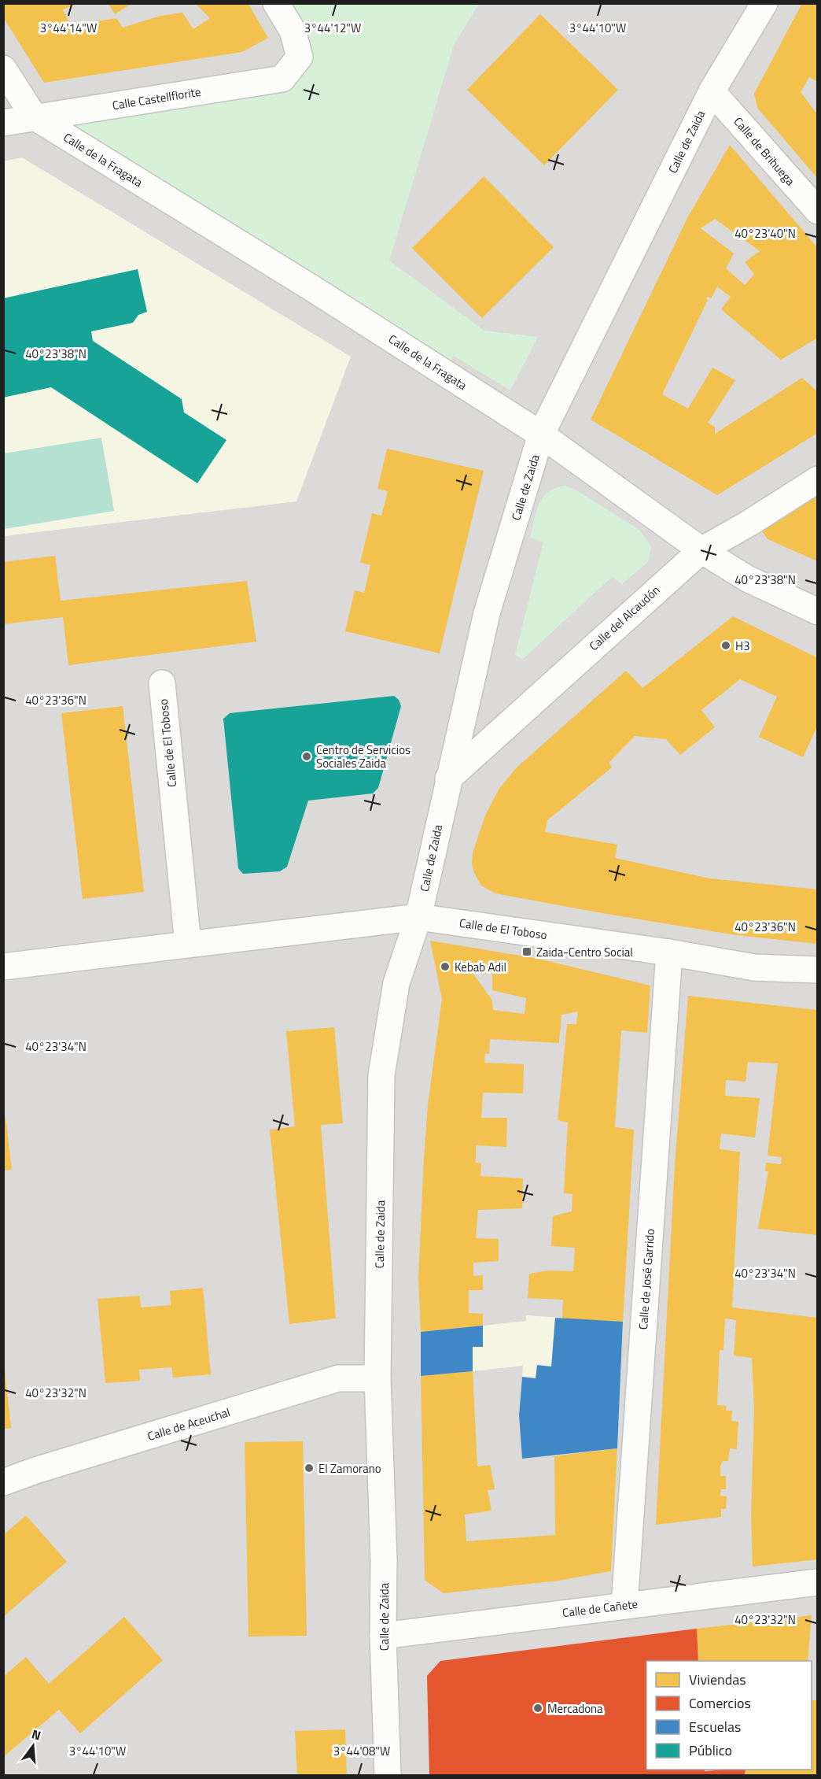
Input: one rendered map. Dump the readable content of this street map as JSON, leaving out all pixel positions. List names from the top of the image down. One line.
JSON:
{"streets":{"street":["Calle Castellflorite","Calle de Zaida","Calle de Brihuega","Calle de la Fragata","Calle del Alcaudón","Calle de El Toboso","Calle de José Garrido","Calle de Aceuchal","Calle de Cañete"]},"crossings":[["Calle Castellflorite","Calle de la Fragata"],["Calle de Zaida","Calle de Brihuega"],["Calle de Zaida","Calle de la Fragata"],["Calle de Zaida","Calle del Alcaudón"],["Calle de Zaida","Calle de El Toboso"],["Calle de Zaida","Calle de Aceuchal"],["Calle de Zaida","Calle de Cañete"],["Calle de la Fragata","Calle del Alcaudón"],["Calle de El Toboso","Calle de José Garrido"],["Calle de José Garrido","Calle de Cañete"]],"places":{"other":["H3","Centro de Servicios Sociales Zaida","Kebab Adil","El Zamorano","Mercadona"],"transit":["Zaida-Centro Social"]},"legend":["Viviendas","Comercios","Escuelas","Público"],"north":"top","coordinates":["3°44'14\"W","3°44'12\"W","3°44'10\"W","40°23'40\"N","40°23'38\"N","40°23'36\"N","40°23'34\"N","40°23'32\"N","3°44'08\"W"]}
